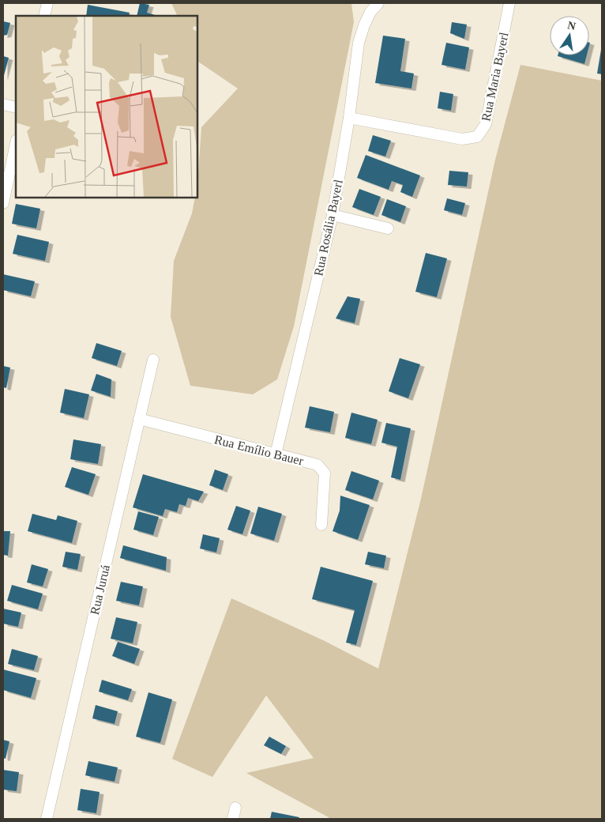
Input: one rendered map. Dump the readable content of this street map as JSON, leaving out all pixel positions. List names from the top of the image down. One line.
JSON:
{"streets":{"street":["Rua Maria Bayerl","Rua Rosália Bayerl","Rua Emílio Bauer","Rua Juruá"]},"crossings":[["Rua Maria Bayerl","Rua Rosália Bayerl"],["Rua Rosália Bayerl","Rua Emílio Bauer"],["Rua Emílio Bauer","Rua Juruá"]],"north":"top"}
